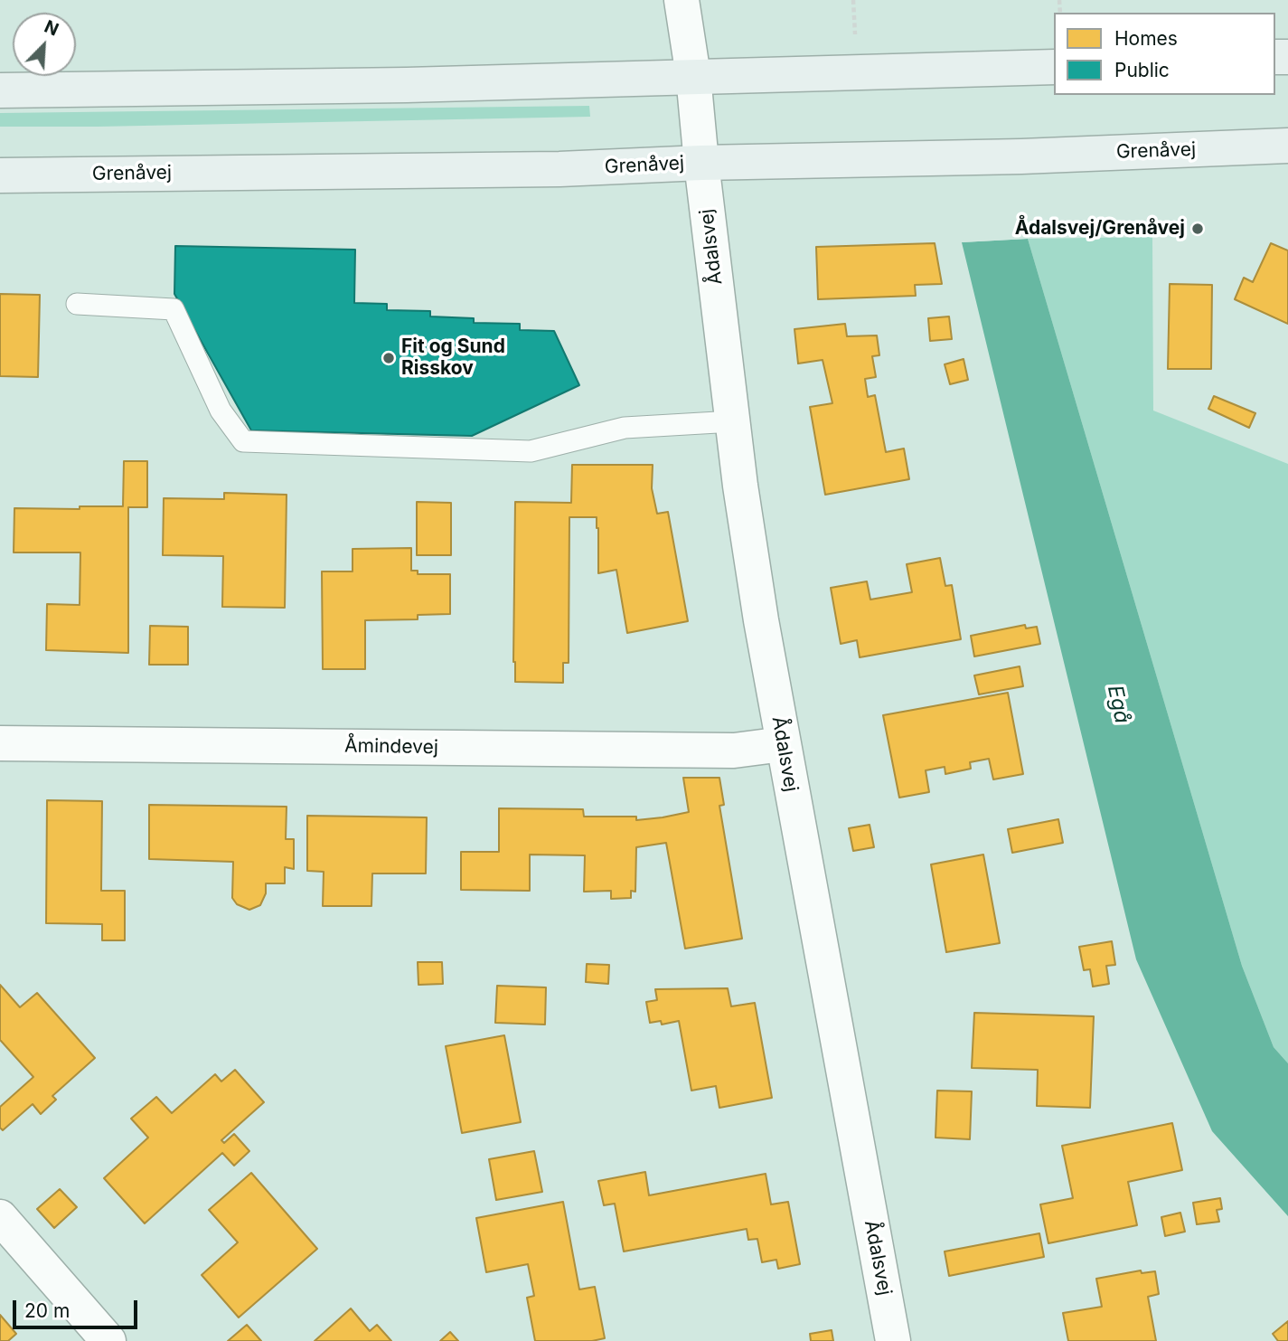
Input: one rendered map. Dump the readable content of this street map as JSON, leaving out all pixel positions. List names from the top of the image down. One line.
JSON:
{"streets":{"main road":["Grenåvej"],"street":["Ådalsvej","Åmindevej"]},"crossings":[["Grenåvej","Ådalsvej"],["Ådalsvej","Åmindevej"]],"water":["Egå"],"places":["Ådalsvej/Grenåvej","Fit og Sund Risskov"],"legend":["Homes","Public"],"scale_bar":"20 m","north":"top right"}
